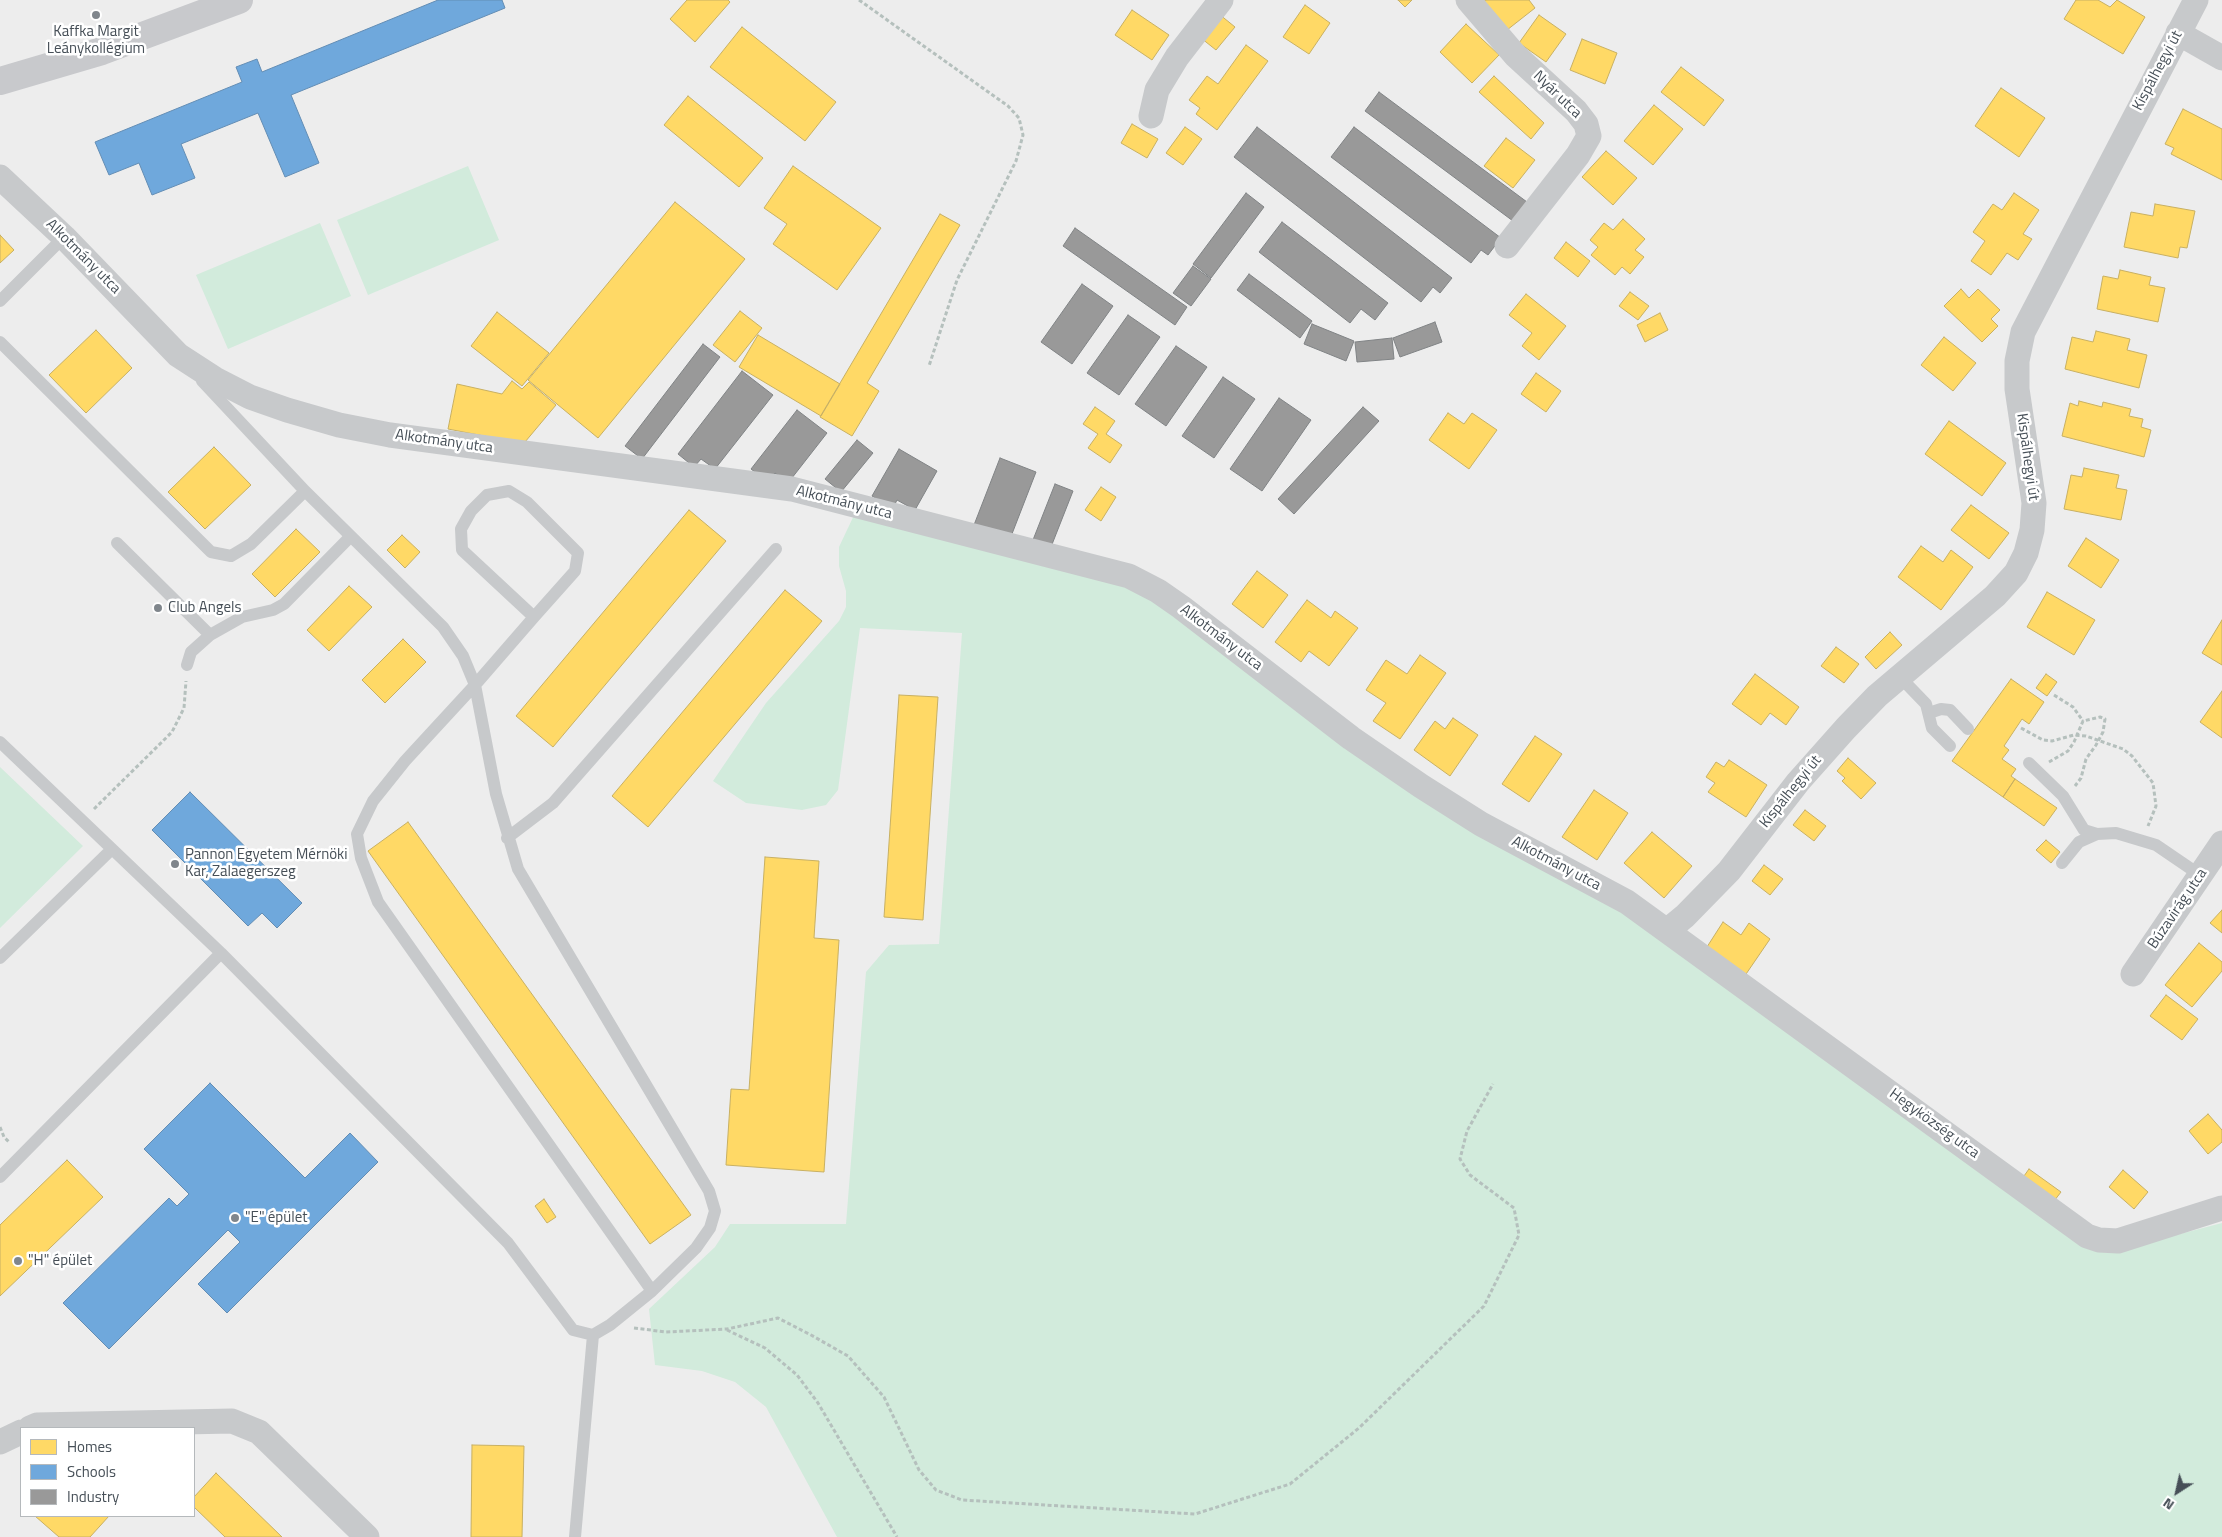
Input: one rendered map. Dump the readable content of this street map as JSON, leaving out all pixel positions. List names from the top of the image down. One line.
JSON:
{"streets":{"street":["Kispálhegyi út","Nyár utca","Alkotmány utca","Búzavirág utca","Hegyközség utca"]},"crossings":[["Kispálhegyi út","Alkotmány utca"],["Kispálhegyi út","Hegyközség utca"],["Alkotmány utca","Hegyközség utca"]],"places":["Kaffka Margit Leánykollégium","Club Angels","Pannon Egyetem Mérnöki Kar, Zalaegerszeg","\"E\" épület","\"H\" épület"],"legend":["Homes","Schools","Industry"],"north":"bottom left"}
